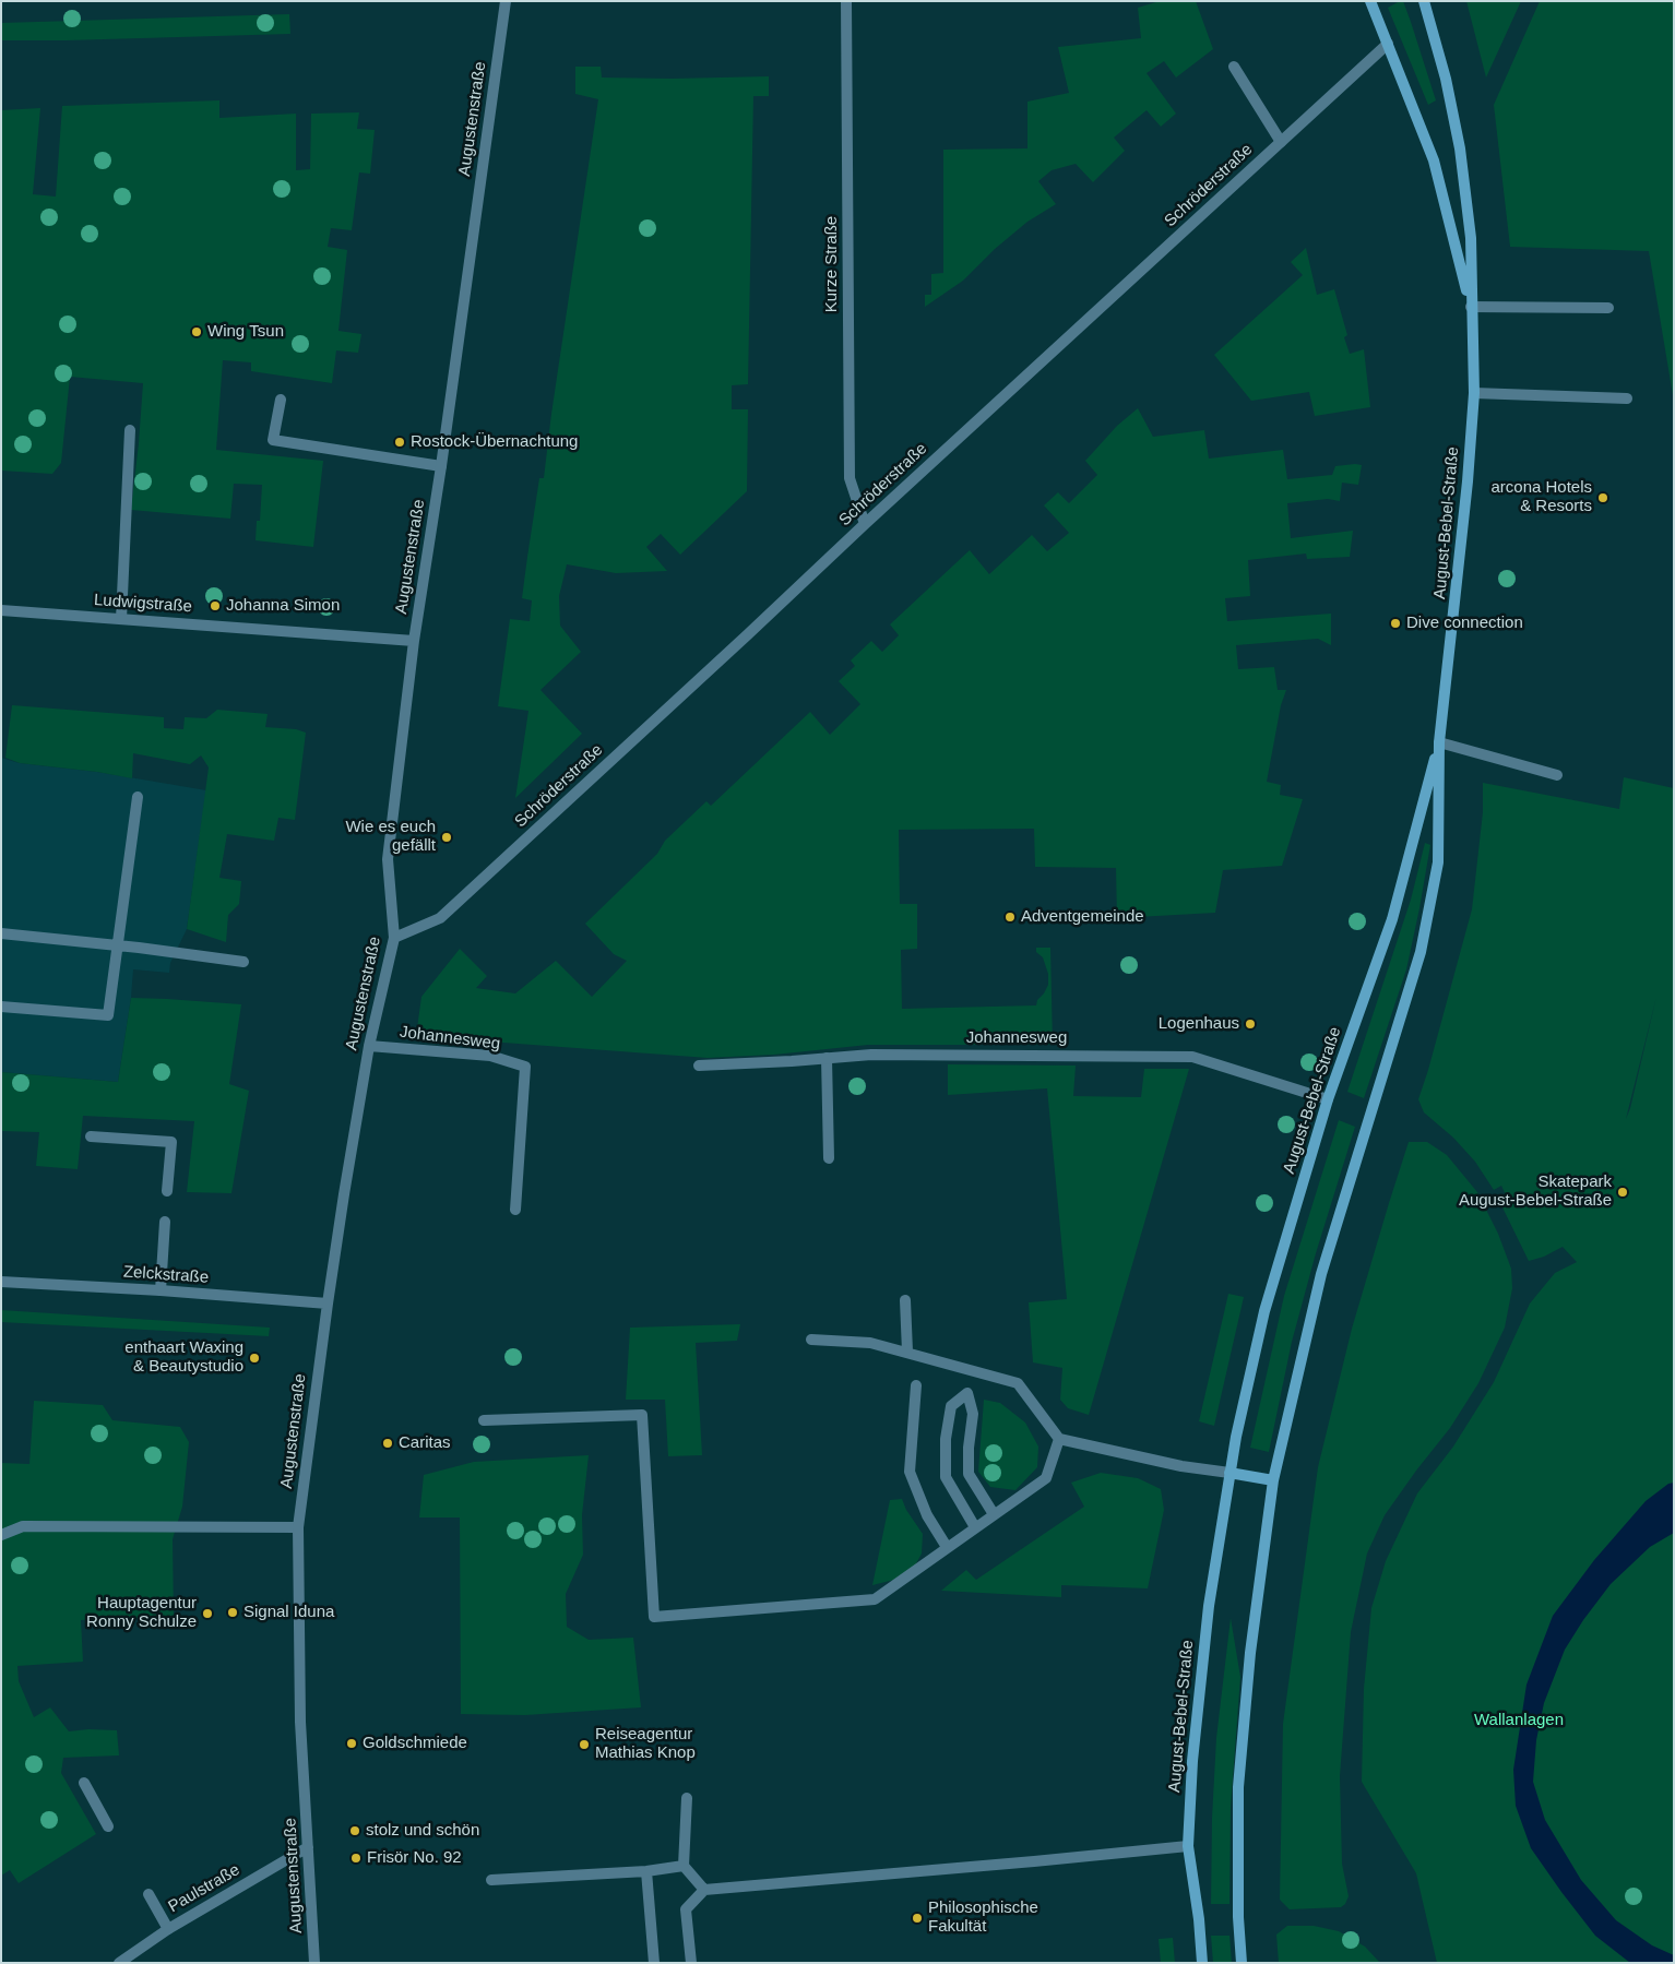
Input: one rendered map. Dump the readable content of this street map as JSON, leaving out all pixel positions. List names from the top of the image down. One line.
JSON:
{"streets":{"main road":["August-Bebel-Straße"],"street":["Augustenstraße","Schröderstraße","Kurze Straße","Ludwigstraße","Johannesweg","Zelckstraße","Paulstraße"]},"crossings":[["Augustenstraße","Schröderstraße"],["Augustenstraße","Ludwigstraße"],["Augustenstraße","Johannesweg"],["Augustenstraße","Zelckstraße"],["Augustenstraße","Paulstraße"],["Schröderstraße","Kurze Straße"],["Schröderstraße","August-Bebel-Straße"],["August-Bebel-Straße","Johannesweg"]],"parks":["Wallanlagen"],"places":["Wing Tsun","Rostock-Übernachtung","arcona Hotels & Resorts","Johanna Simon","Dive connection","Wie es euch gefällt","Adventgemeinde","Logenhaus","Skatepark August-Bebel-Straße","enthaart Waxing & Beautystudio","Caritas","Signal Iduna","Hauptagentur Ronny Schulze","Goldschmiede","Reiseagentur Mathias Knop","stolz und schön","Frisör No. 92","Philosophische Fakultät"]}
